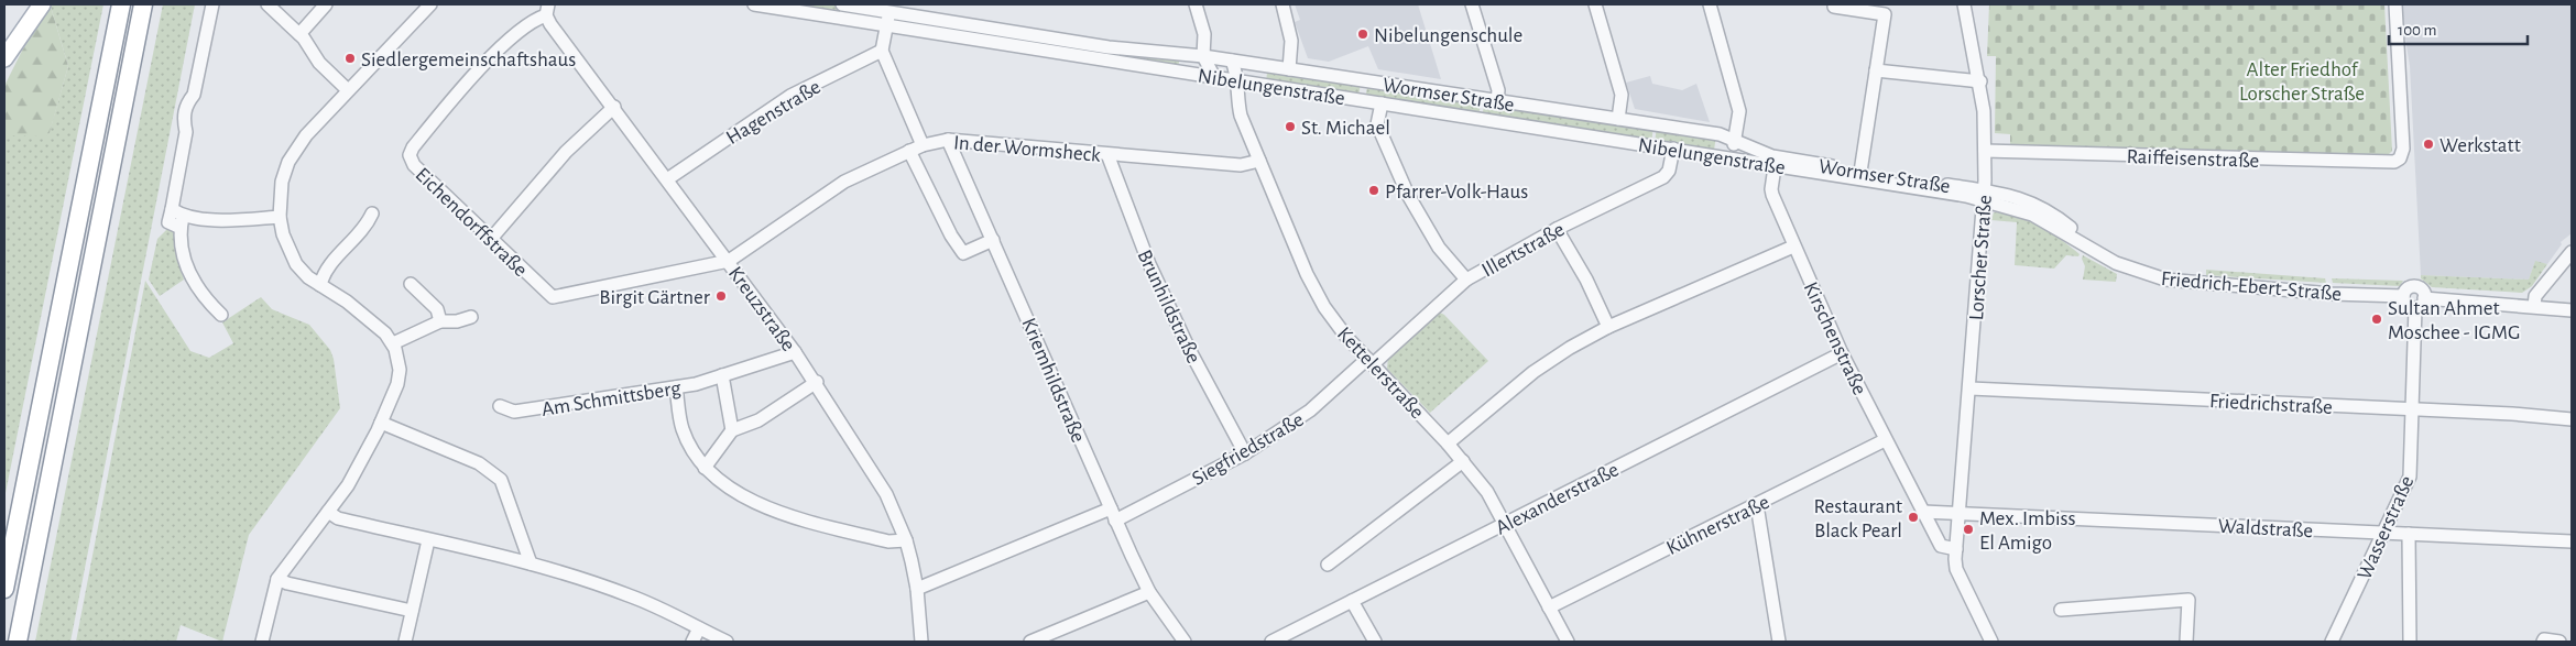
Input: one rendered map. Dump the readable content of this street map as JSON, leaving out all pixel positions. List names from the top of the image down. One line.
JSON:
{"streets":{"street":["Nibelungenstraße","Wormser Straße","Hagenstraße","In der Wormsheck","Raiffeisenstraße","Eichendorffstraße","Illertstraße","Lorscher Straße","Friedrich-Ebert-Straße","Brunhildstraße","Kreuzstraße","Kirschenstraße","Kettelerstraße","Kriemhildstraße","Am Schmittsberg","Friedrichstraße","Siegfriedstraße","Alexanderstraße","Kühnerstraße","Waldstraße","Wasserstraße"]},"crossings":[["Nibelungenstraße","Wormser Straße"],["Nibelungenstraße","Illertstraße"],["Nibelungenstraße","Lorscher Straße"],["Nibelungenstraße","Friedrich-Ebert-Straße"],["Nibelungenstraße","Kirschenstraße"],["Nibelungenstraße","Kettelerstraße"],["Wormser Straße","Lorscher Straße"],["Wormser Straße","Friedrich-Ebert-Straße"],["Wormser Straße","Kirschenstraße"],["Wormser Straße","Kettelerstraße"],["Hagenstraße","Kreuzstraße"],["In der Wormsheck","Eichendorffstraße"],["In der Wormsheck","Brunhildstraße"],["In der Wormsheck","Kreuzstraße"],["In der Wormsheck","Kettelerstraße"],["In der Wormsheck","Kriemhildstraße"],["Raiffeisenstraße","Lorscher Straße"],["Eichendorffstraße","Kreuzstraße"],["Illertstraße","Kettelerstraße"],["Illertstraße","Siegfriedstraße"],["Lorscher Straße","Friedrich-Ebert-Straße"],["Lorscher Straße","Friedrichstraße"],["Lorscher Straße","Waldstraße"],["Friedrich-Ebert-Straße","Wasserstraße"],["Brunhildstraße","Siegfriedstraße"],["Kreuzstraße","Am Schmittsberg"],["Kreuzstraße","Siegfriedstraße"],["Kirschenstraße","Alexanderstraße"],["Kirschenstraße","Kühnerstraße"],["Kettelerstraße","Siegfriedstraße"],["Kettelerstraße","Alexanderstraße"],["Kettelerstraße","Kühnerstraße"],["Kriemhildstraße","Siegfriedstraße"],["Friedrichstraße","Wasserstraße"],["Waldstraße","Wasserstraße"]],"parks":["Alter Friedhof Lorscher Straße"],"places":["Nibelungenschule","Siedlergemeinschaftshaus","St. Michael","Werkstatt","Pfarrer-Volk-Haus","Birgit Gärtner","Sultan Ahmet Moschee - IGMG","Restaurant Black Pearl","Mex. Imbiss El Amigo"],"scale_bar":"100 m"}
